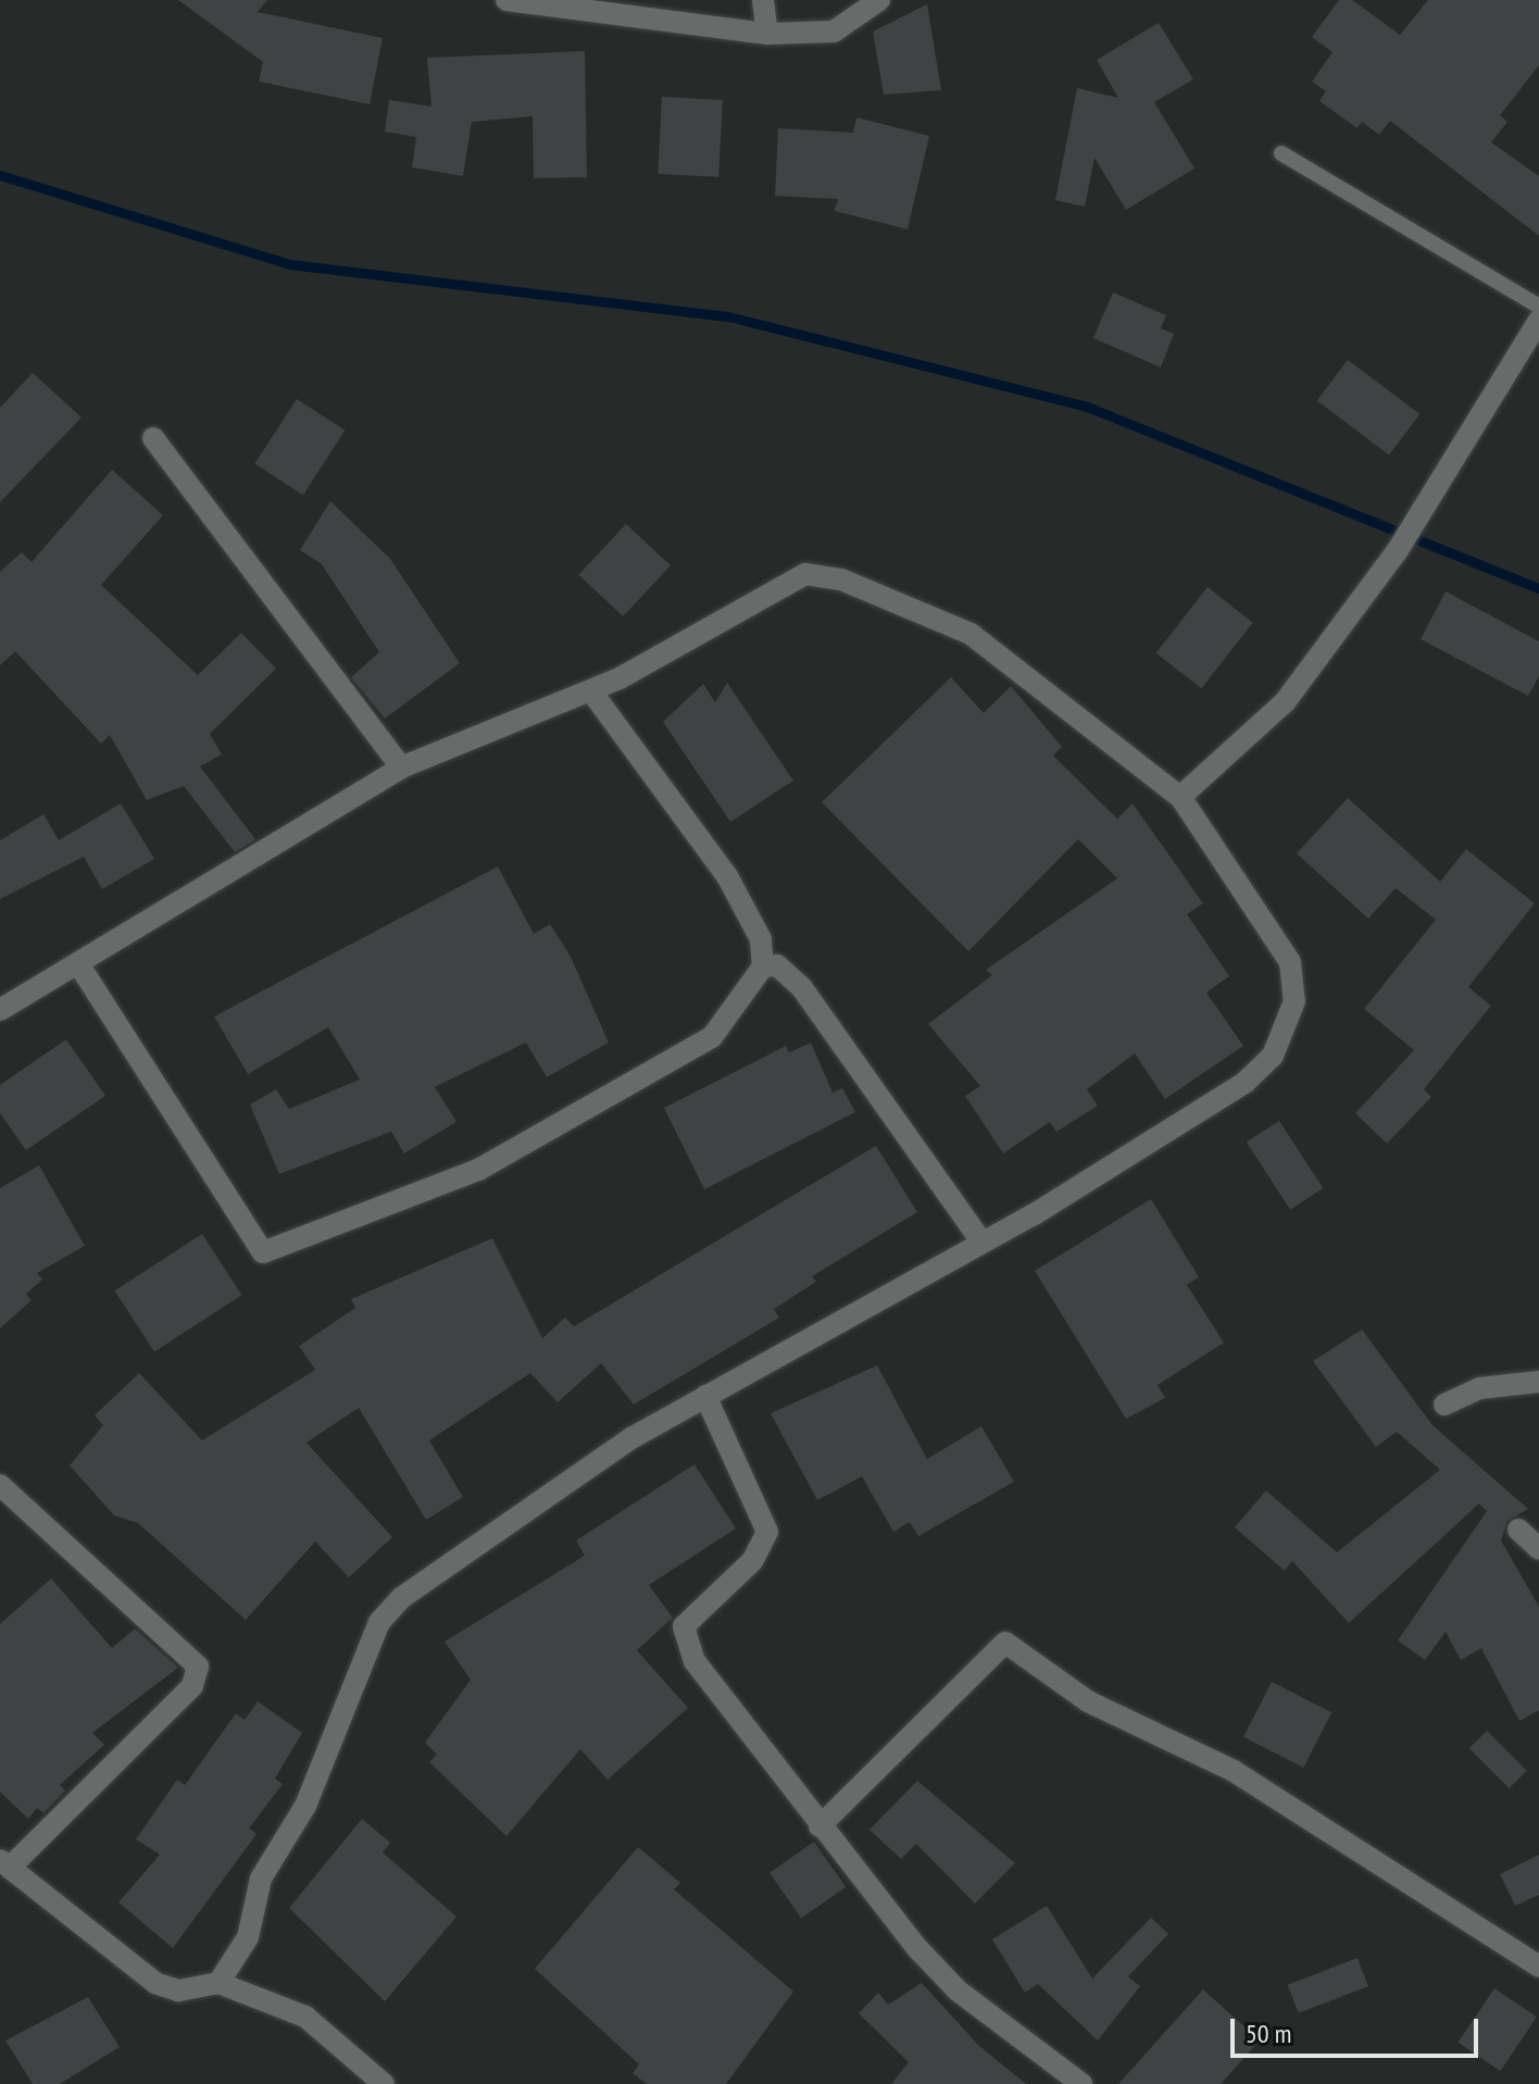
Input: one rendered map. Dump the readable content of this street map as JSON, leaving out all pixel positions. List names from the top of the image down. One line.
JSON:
{"scale_bar":"50 m"}
